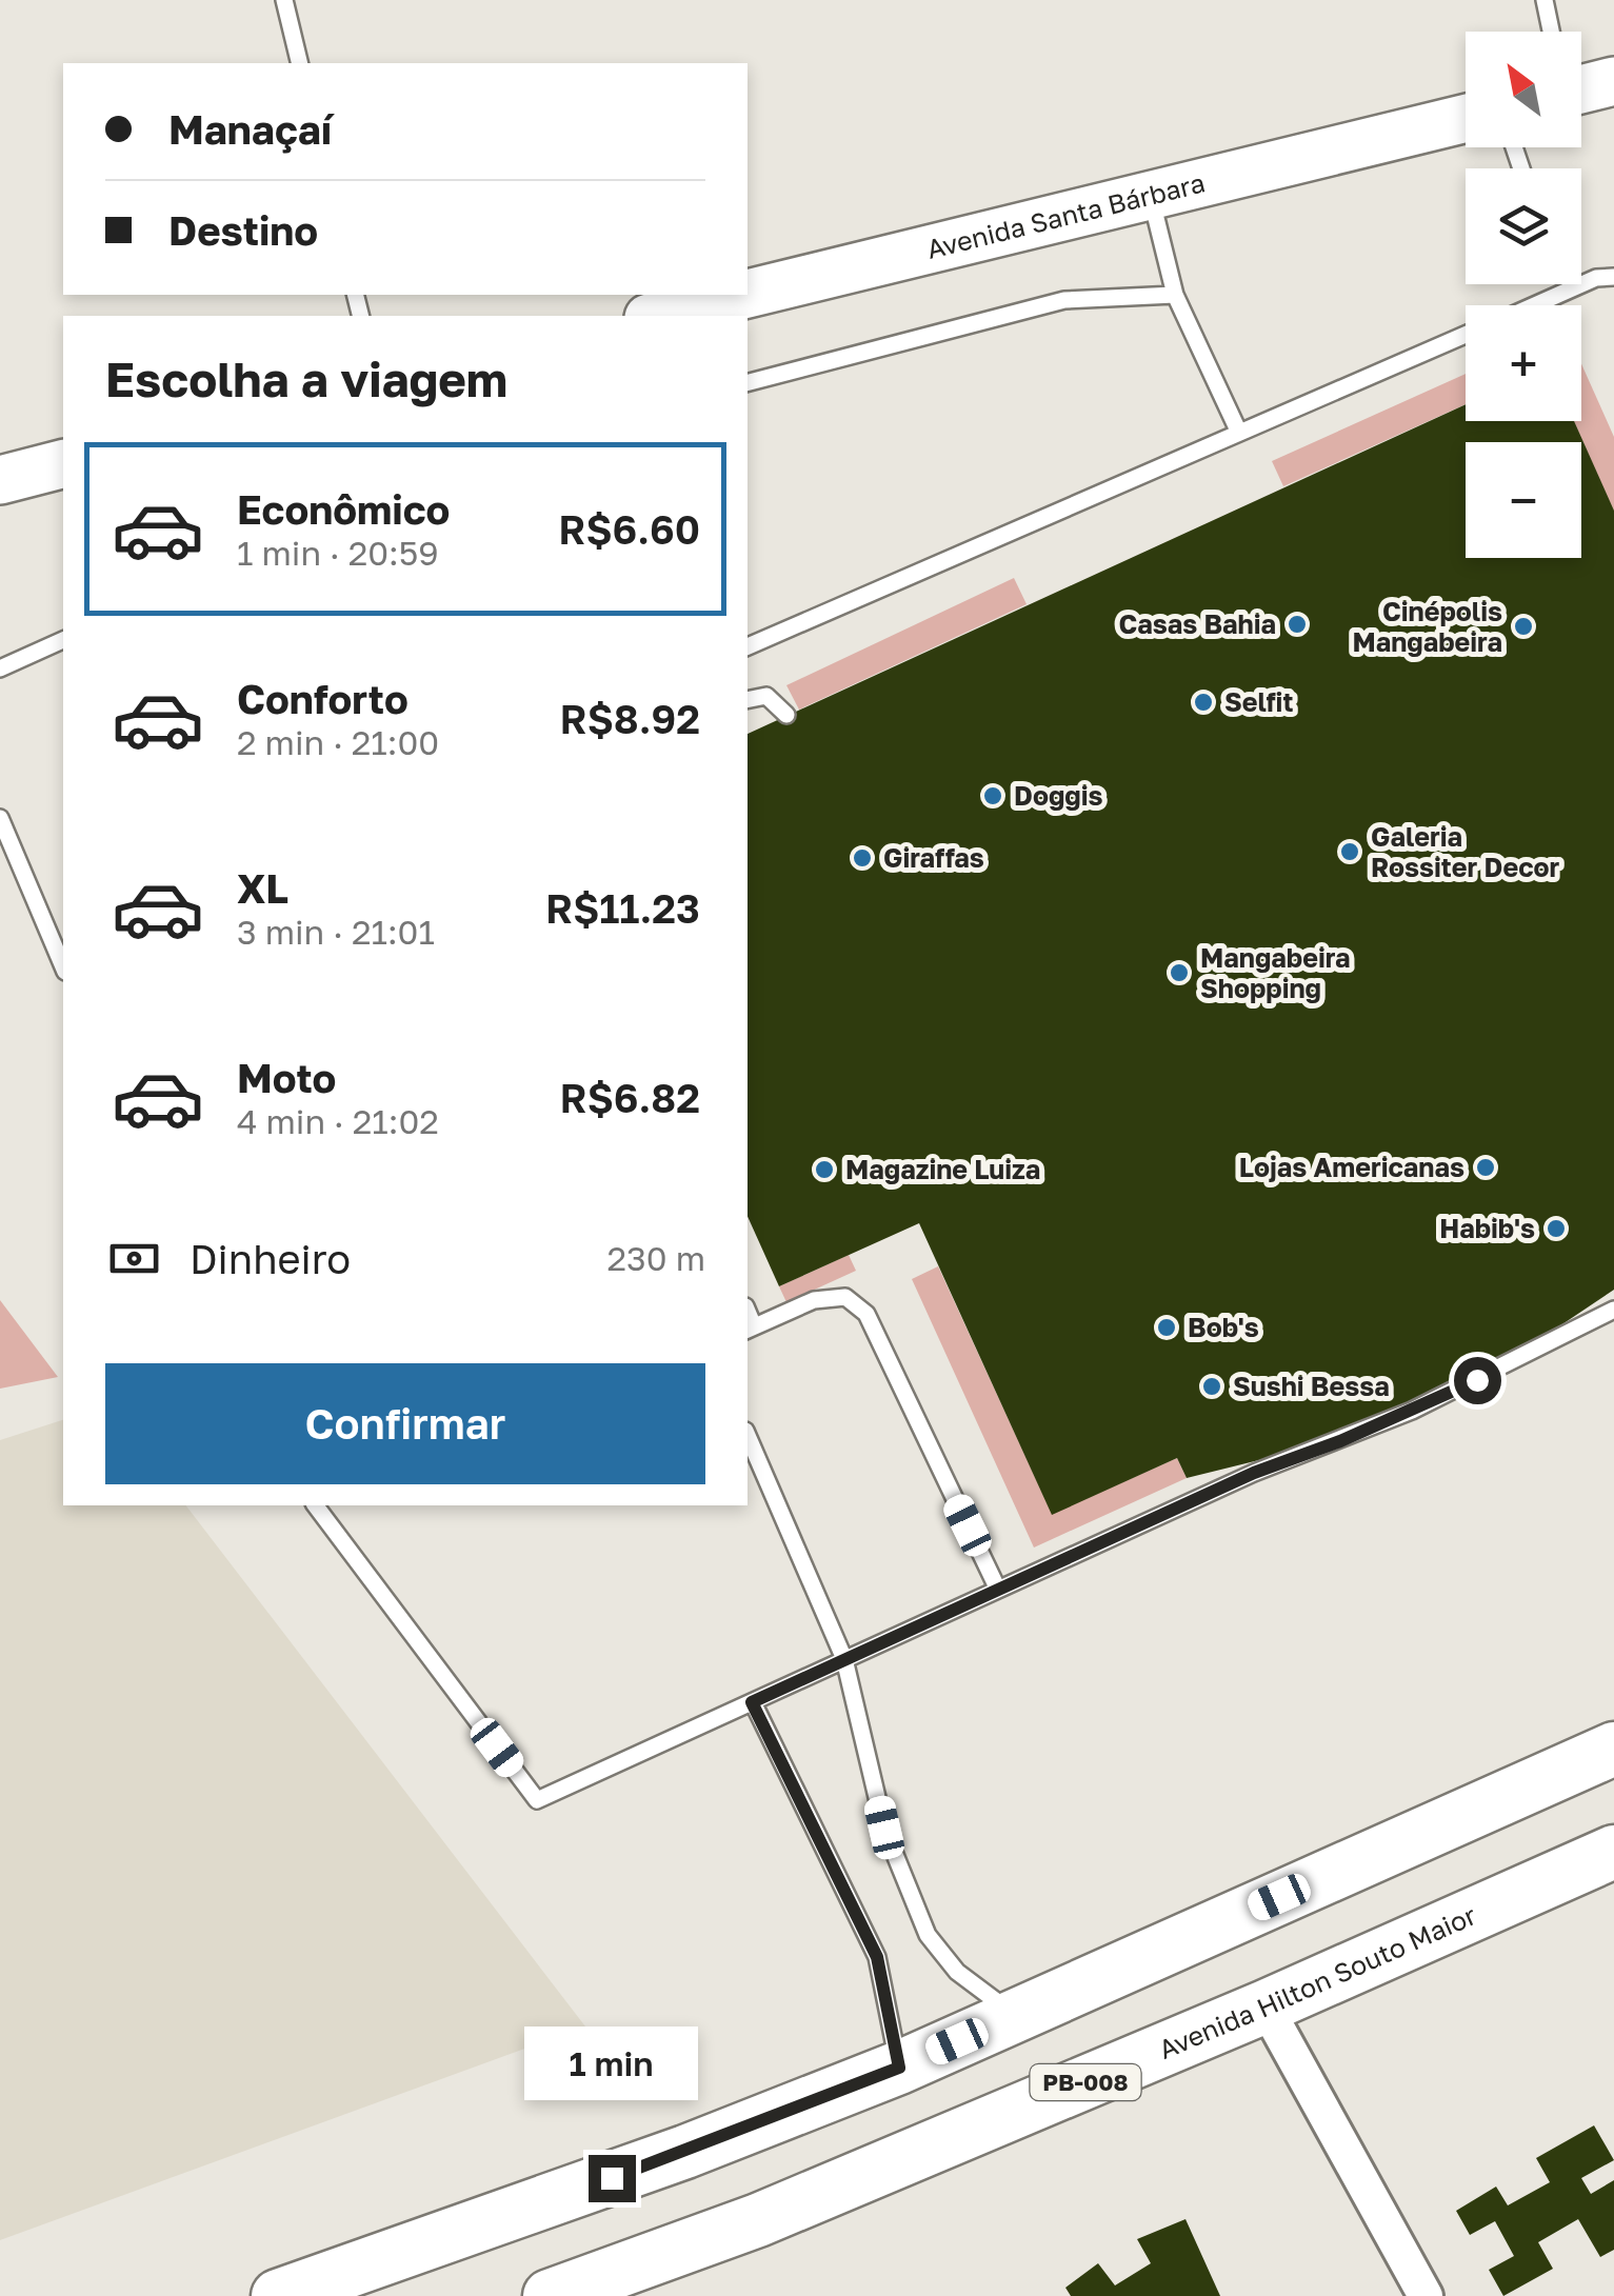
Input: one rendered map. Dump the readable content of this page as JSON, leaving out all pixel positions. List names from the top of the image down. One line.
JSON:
{"streets":{"main road":["Avenida Santa Bárbara","Avenida Hilton Souto Maior","PB-008"]},"places":["Casas Bahia","Cinépolis Mangabeira","Selfit","Doggis","Galeria Rossiter Decor","Giraffas","Mangabeira Shopping","Lojas Americanas","Magazine Luiza","Habib's","Bob's","Sushi Bessa"],"north":"top left","page":{"map_buttons":["+","−"],"banner":["Manaçaí","Destino"],"heading":"Escolha a viagem","list":[{"name":"Econômico","note":"1 min · 20:59","value":"R$6.60"},{"name":"Conforto","note":"2 min · 21:00","value":"R$8.92"},{"name":"XL","note":"3 min · 21:01","value":"R$11.23"},{"name":"Moto","note":"4 min · 21:02","value":"R$6.82"}],"pay":["Dinheiro","230 m"],"buttons":"Confirmar","bubble":"1 min"}}
